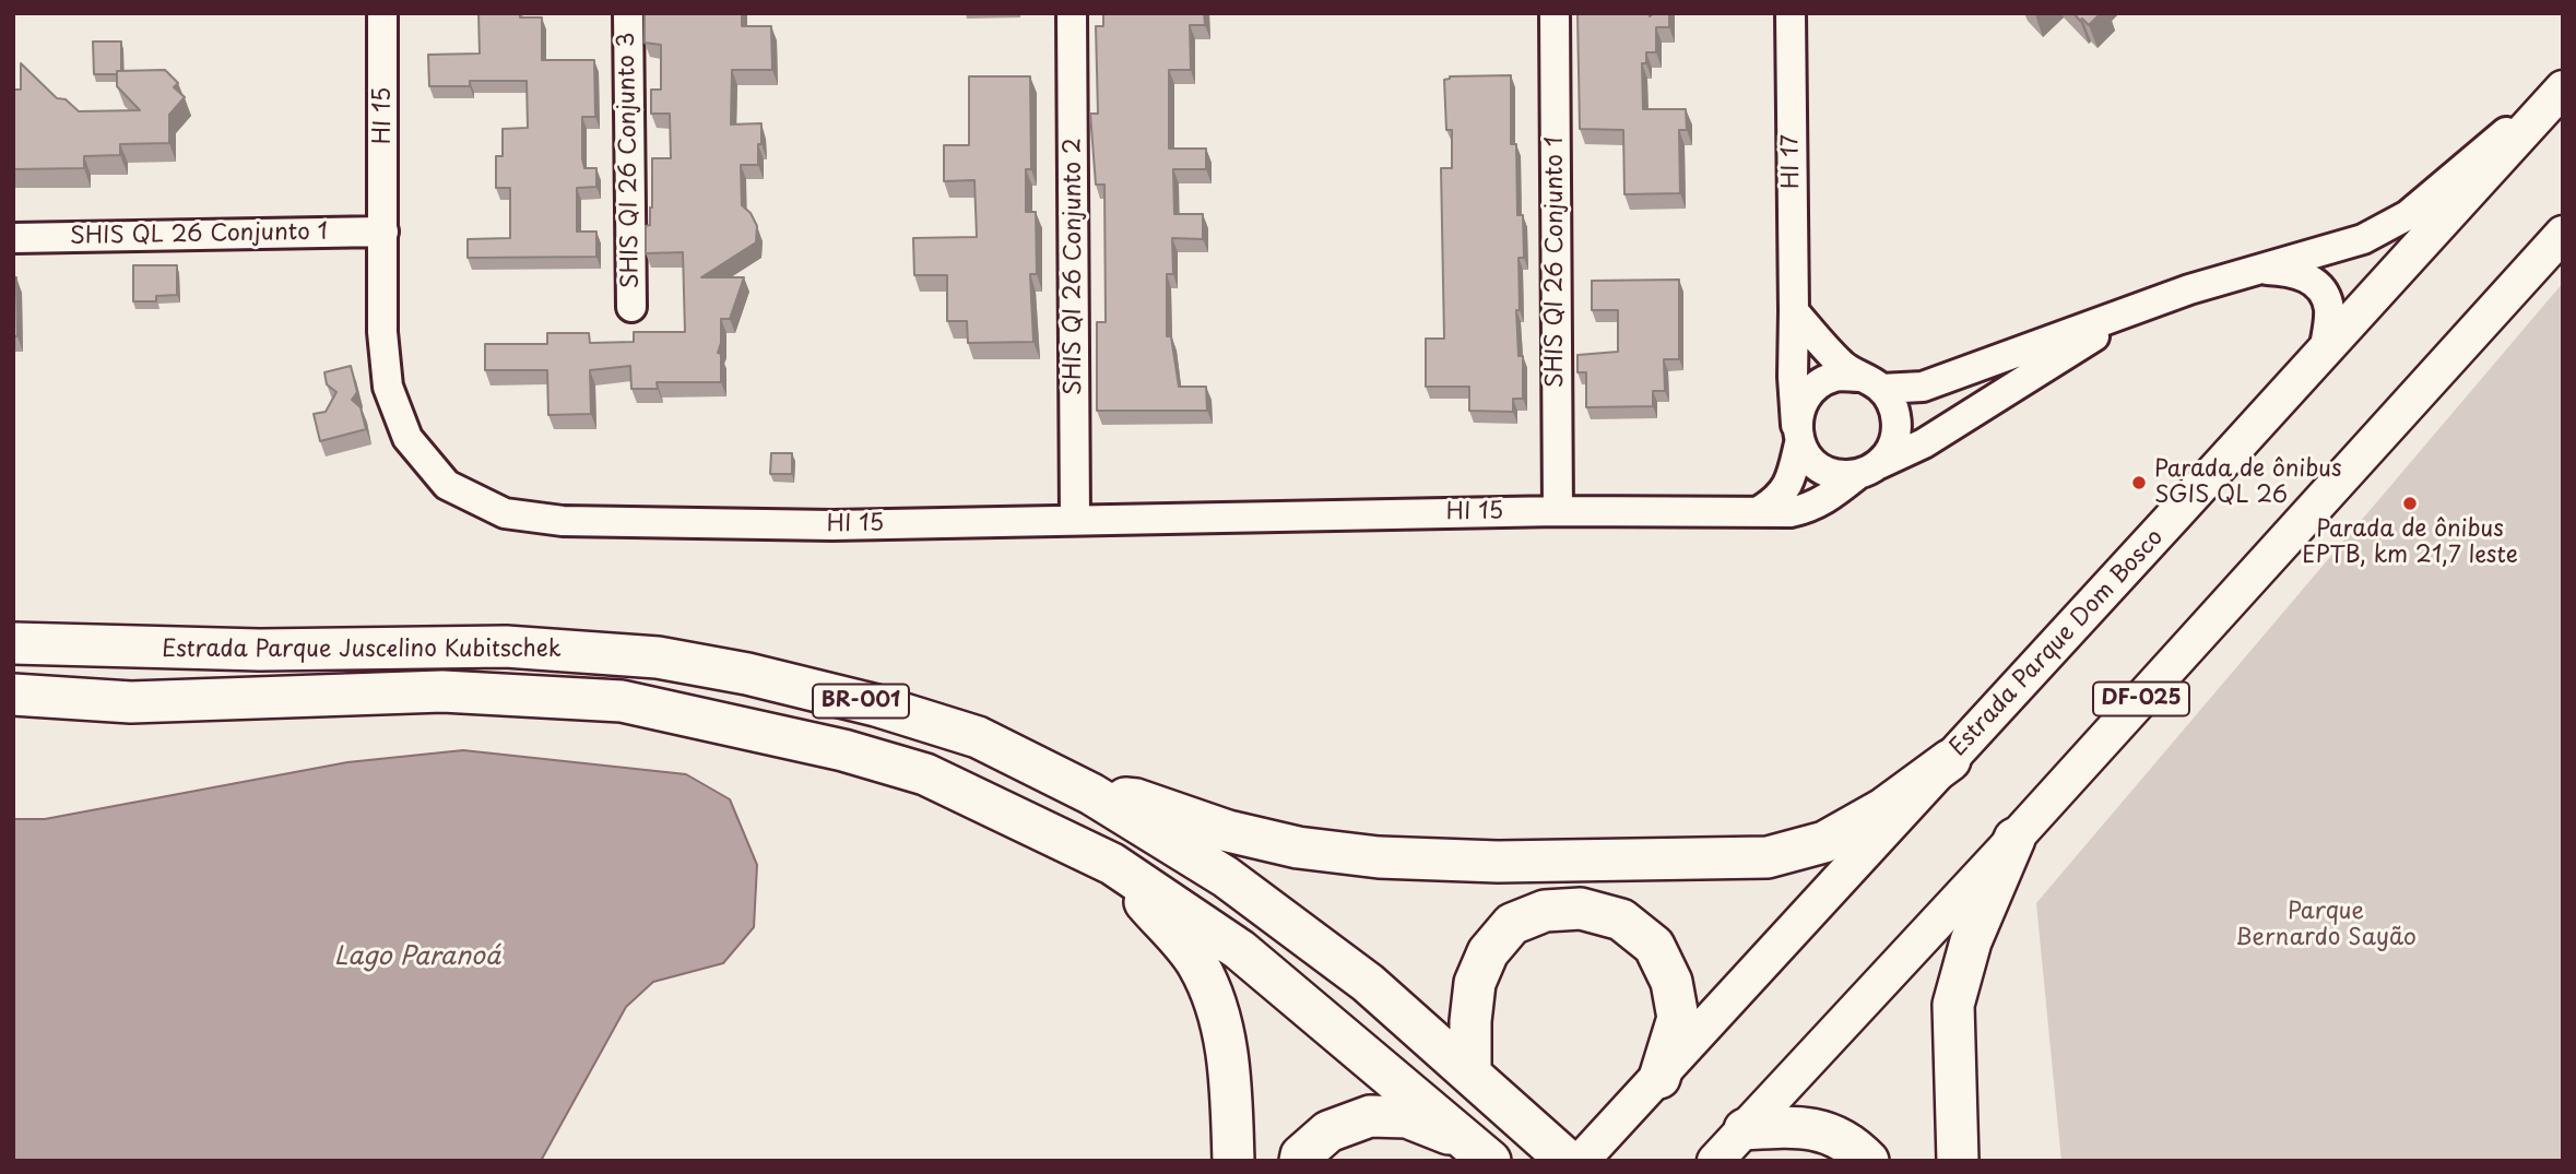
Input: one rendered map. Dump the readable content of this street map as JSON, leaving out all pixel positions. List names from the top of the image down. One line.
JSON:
{"streets":{"highway":["Estrada Parque Juscelino Kubitschek","BR-001"],"main road":["Estrada Parque Dom Bosco","DF-025"],"street":["HI 15","SHIS QI 26 Conjunto 3","HI 17","SHIS QL 26 Conjunto 1","SHIS QI 26 Conjunto 1","SHIS QI 26 Conjunto 2"]},"crossings":[["HI 15","HI 17"],["HI 15","SHIS QL 26 Conjunto 1"],["HI 15","SHIS QI 26 Conjunto 1"],["HI 15","SHIS QI 26 Conjunto 2"],["Estrada Parque Dom Bosco","Estrada Parque Juscelino Kubitschek"]],"water":["Lago Paranoá"],"parks":["Parque Bernardo Sayão"],"places":["Parada de ônibus SGIS QL 26","Parada de ônibus EPTB, km 21,7 leste"]}
